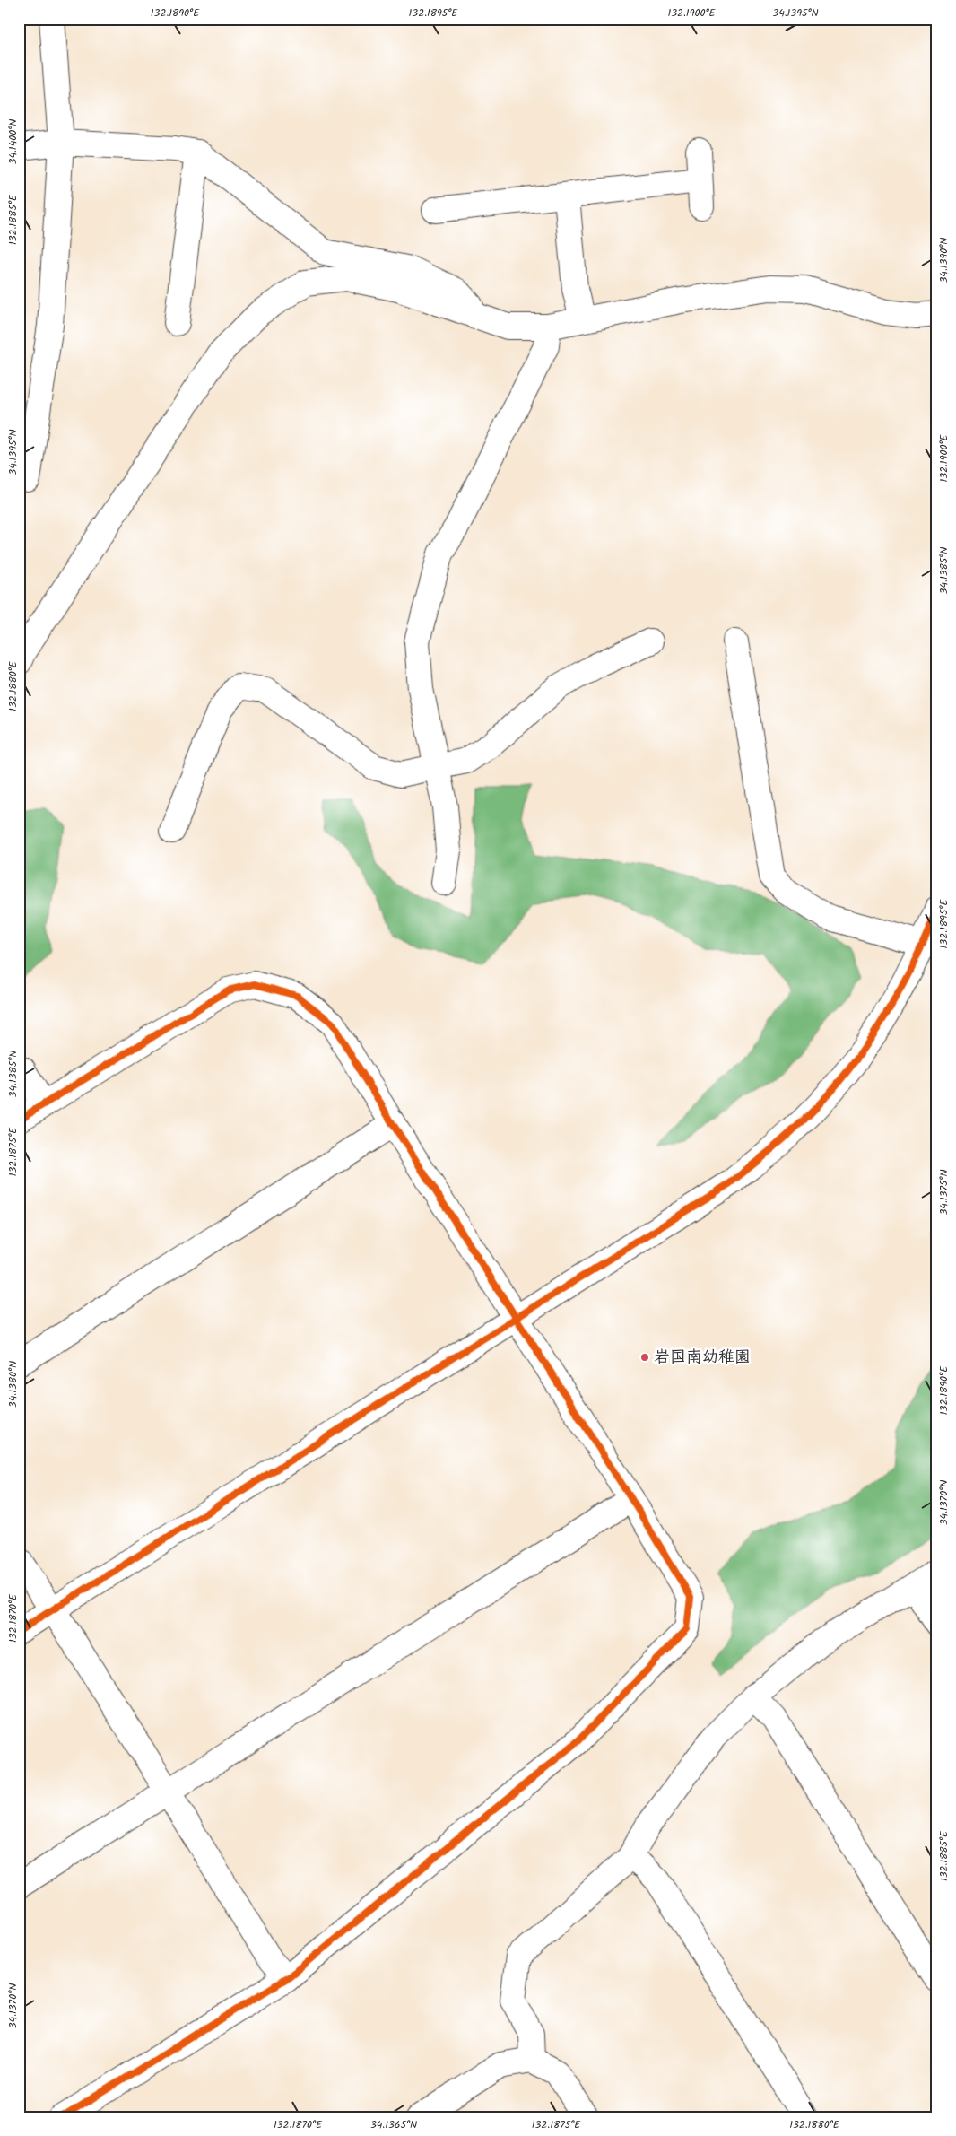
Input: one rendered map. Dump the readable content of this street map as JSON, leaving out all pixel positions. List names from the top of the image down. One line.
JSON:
{"places":["岩国南幼稚園"],"coordinates":["132.1890°E","132.1895°E","132.1900°E","34.1395°N","34.1400°N","132.1885°E","34.1390°N","34.1385°N","132.1880°E","132.1875°E","34.1375°N","34.1380°N","34.1370°N","132.1870°E","34.1365°N"]}
